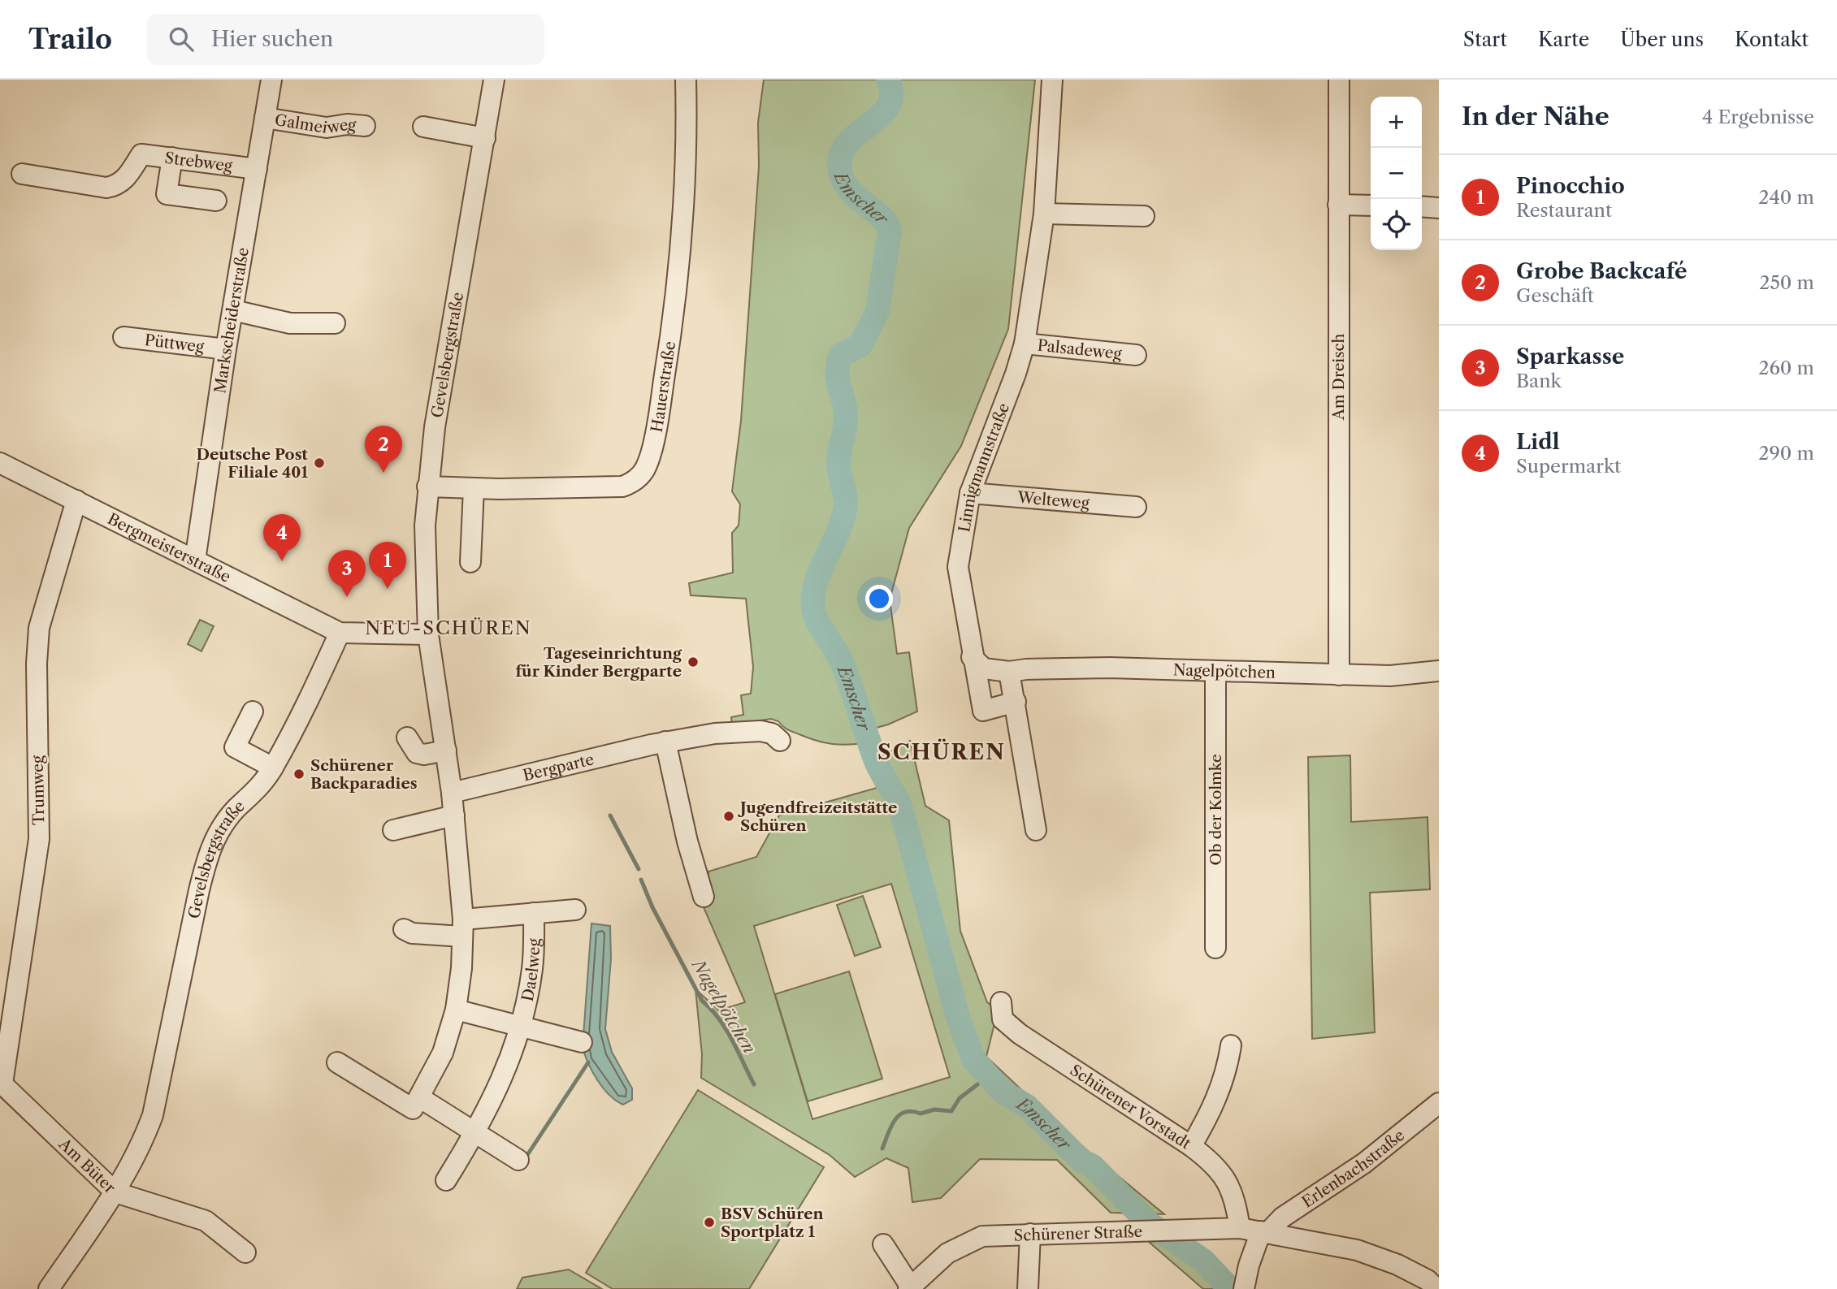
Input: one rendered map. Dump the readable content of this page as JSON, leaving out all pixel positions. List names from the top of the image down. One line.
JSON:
{"streets":{"street":["Galmeiweg","Strebweg","Markscheiderstraße","Püttweg","Palsadeweg","Gevelsbergstraße","Am Dreisch","Hauerstraße","Linnigmannstraße","Welteweg","Bergmeisterstraße","Nagelpötchen","Bergparte","Trumweg","Ob der Kolmke","Daelweg","Schürener Vorstadt","Am Büter","Erlenbachstraße","Schürener Straße"]},"crossings":[["Galmeiweg","Markscheiderstraße"],["Strebweg","Markscheiderstraße"],["Markscheiderstraße","Püttweg"],["Markscheiderstraße","Bergmeisterstraße"],["Palsadeweg","Linnigmannstraße"],["Gevelsbergstraße","Hauerstraße"],["Gevelsbergstraße","Bergmeisterstraße"],["Gevelsbergstraße","Bergparte"],["Gevelsbergstraße","Am Büter"],["Am Dreisch","Nagelpötchen"],["Linnigmannstraße","Welteweg"],["Bergmeisterstraße","Trumweg"],["Nagelpötchen","Ob der Kolmke"],["Trumweg","Am Büter"],["Schürener Vorstadt","Schürener Straße"],["Erlenbachstraße","Schürener Straße"]],"districts":["NEU-SCHÜREN","SCHÜREN"],"water":["Emscher","Nagelpötchen"],"places":["Deutsche Post Filiale 401","Tageseinrichtung für Kinder Bergparte","Schürener Backparadies","Jugendfreizeitstätte Schüren","BSV Schüren Sportplatz 1"],"page":{"header":"Trailo","search":"Hier suchen","nav":["Start","Karte","Über uns","Kontakt"],"heading":["In der Nähe","4 Ergebnisse"],"map_buttons":["+","−"],"list":[{"mark":"1","name":"Pinocchio","note":"Restaurant","value":"240 m"},{"mark":"2","name":"Grobe Backcafé","note":"Geschäft","value":"250 m"},{"mark":"3","name":"Sparkasse","note":"Bank","value":"260 m"},{"mark":"4","name":"Lidl","note":"Supermarkt","value":"290 m"}],"pins":["2","4","1","3"]}}
